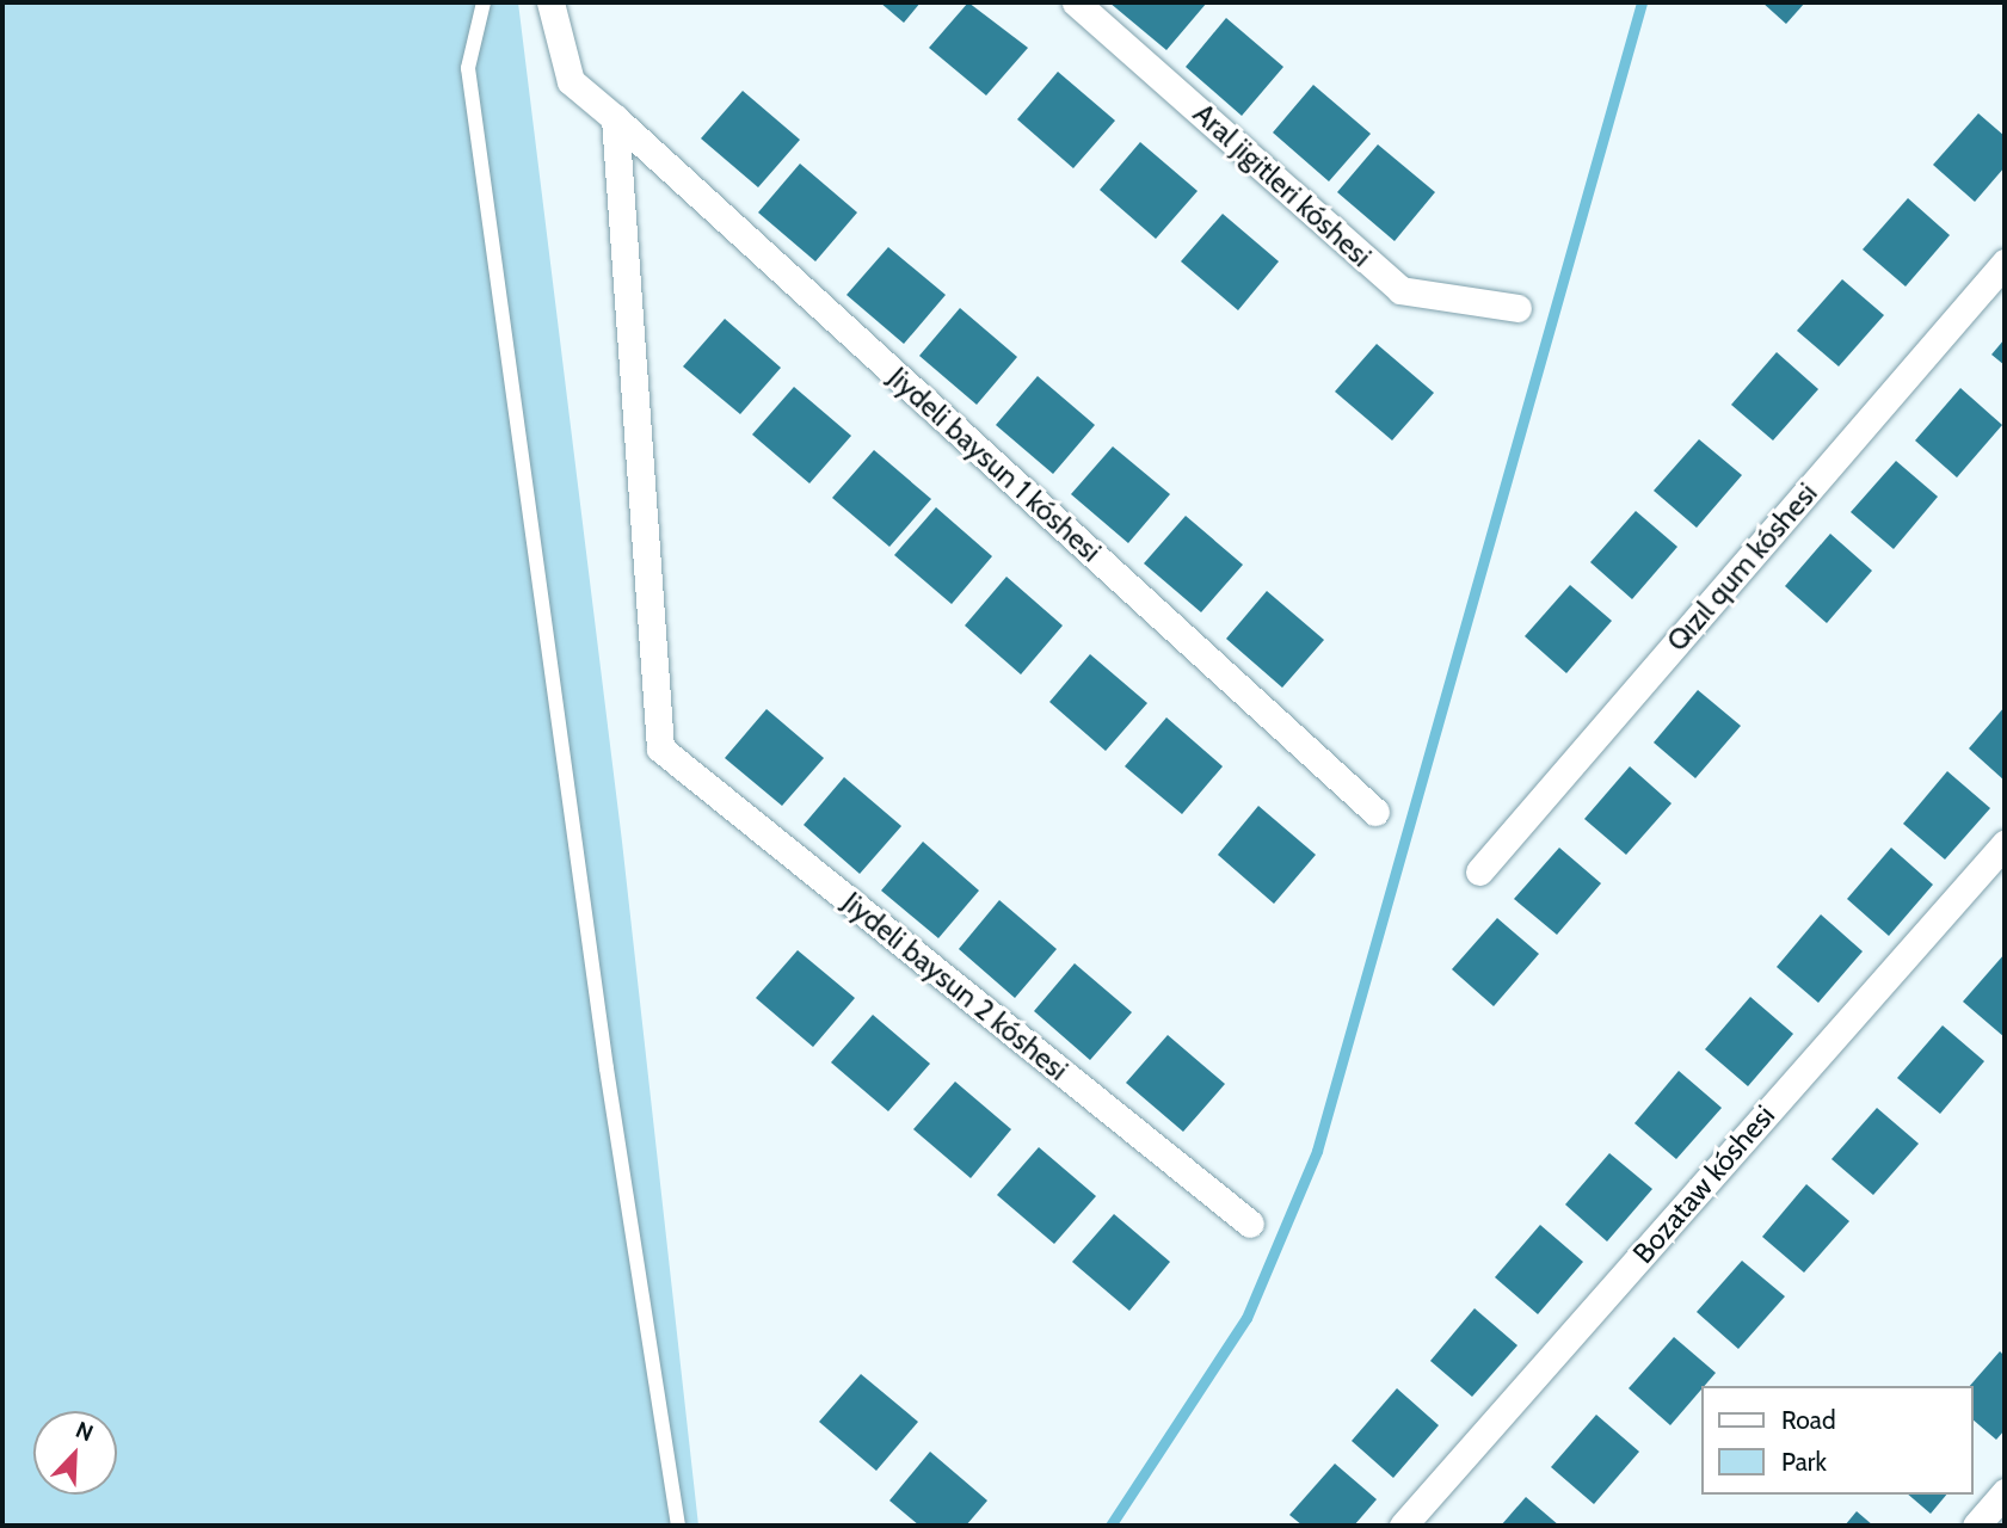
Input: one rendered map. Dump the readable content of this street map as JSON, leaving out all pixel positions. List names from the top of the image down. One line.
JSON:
{"streets":{"street":["Aral jigitleri kóshesi","Jiydeli baysun 1 kóshesi","Qızıl qum kóshesi","Jiydeli baysun 2 kóshesi","Bozataw kóshesi"]},"crossings":[["Jiydeli baysun 1 kóshesi","Jiydeli baysun 2 kóshesi"]],"legend":["Road","Park"],"north":"top right"}
